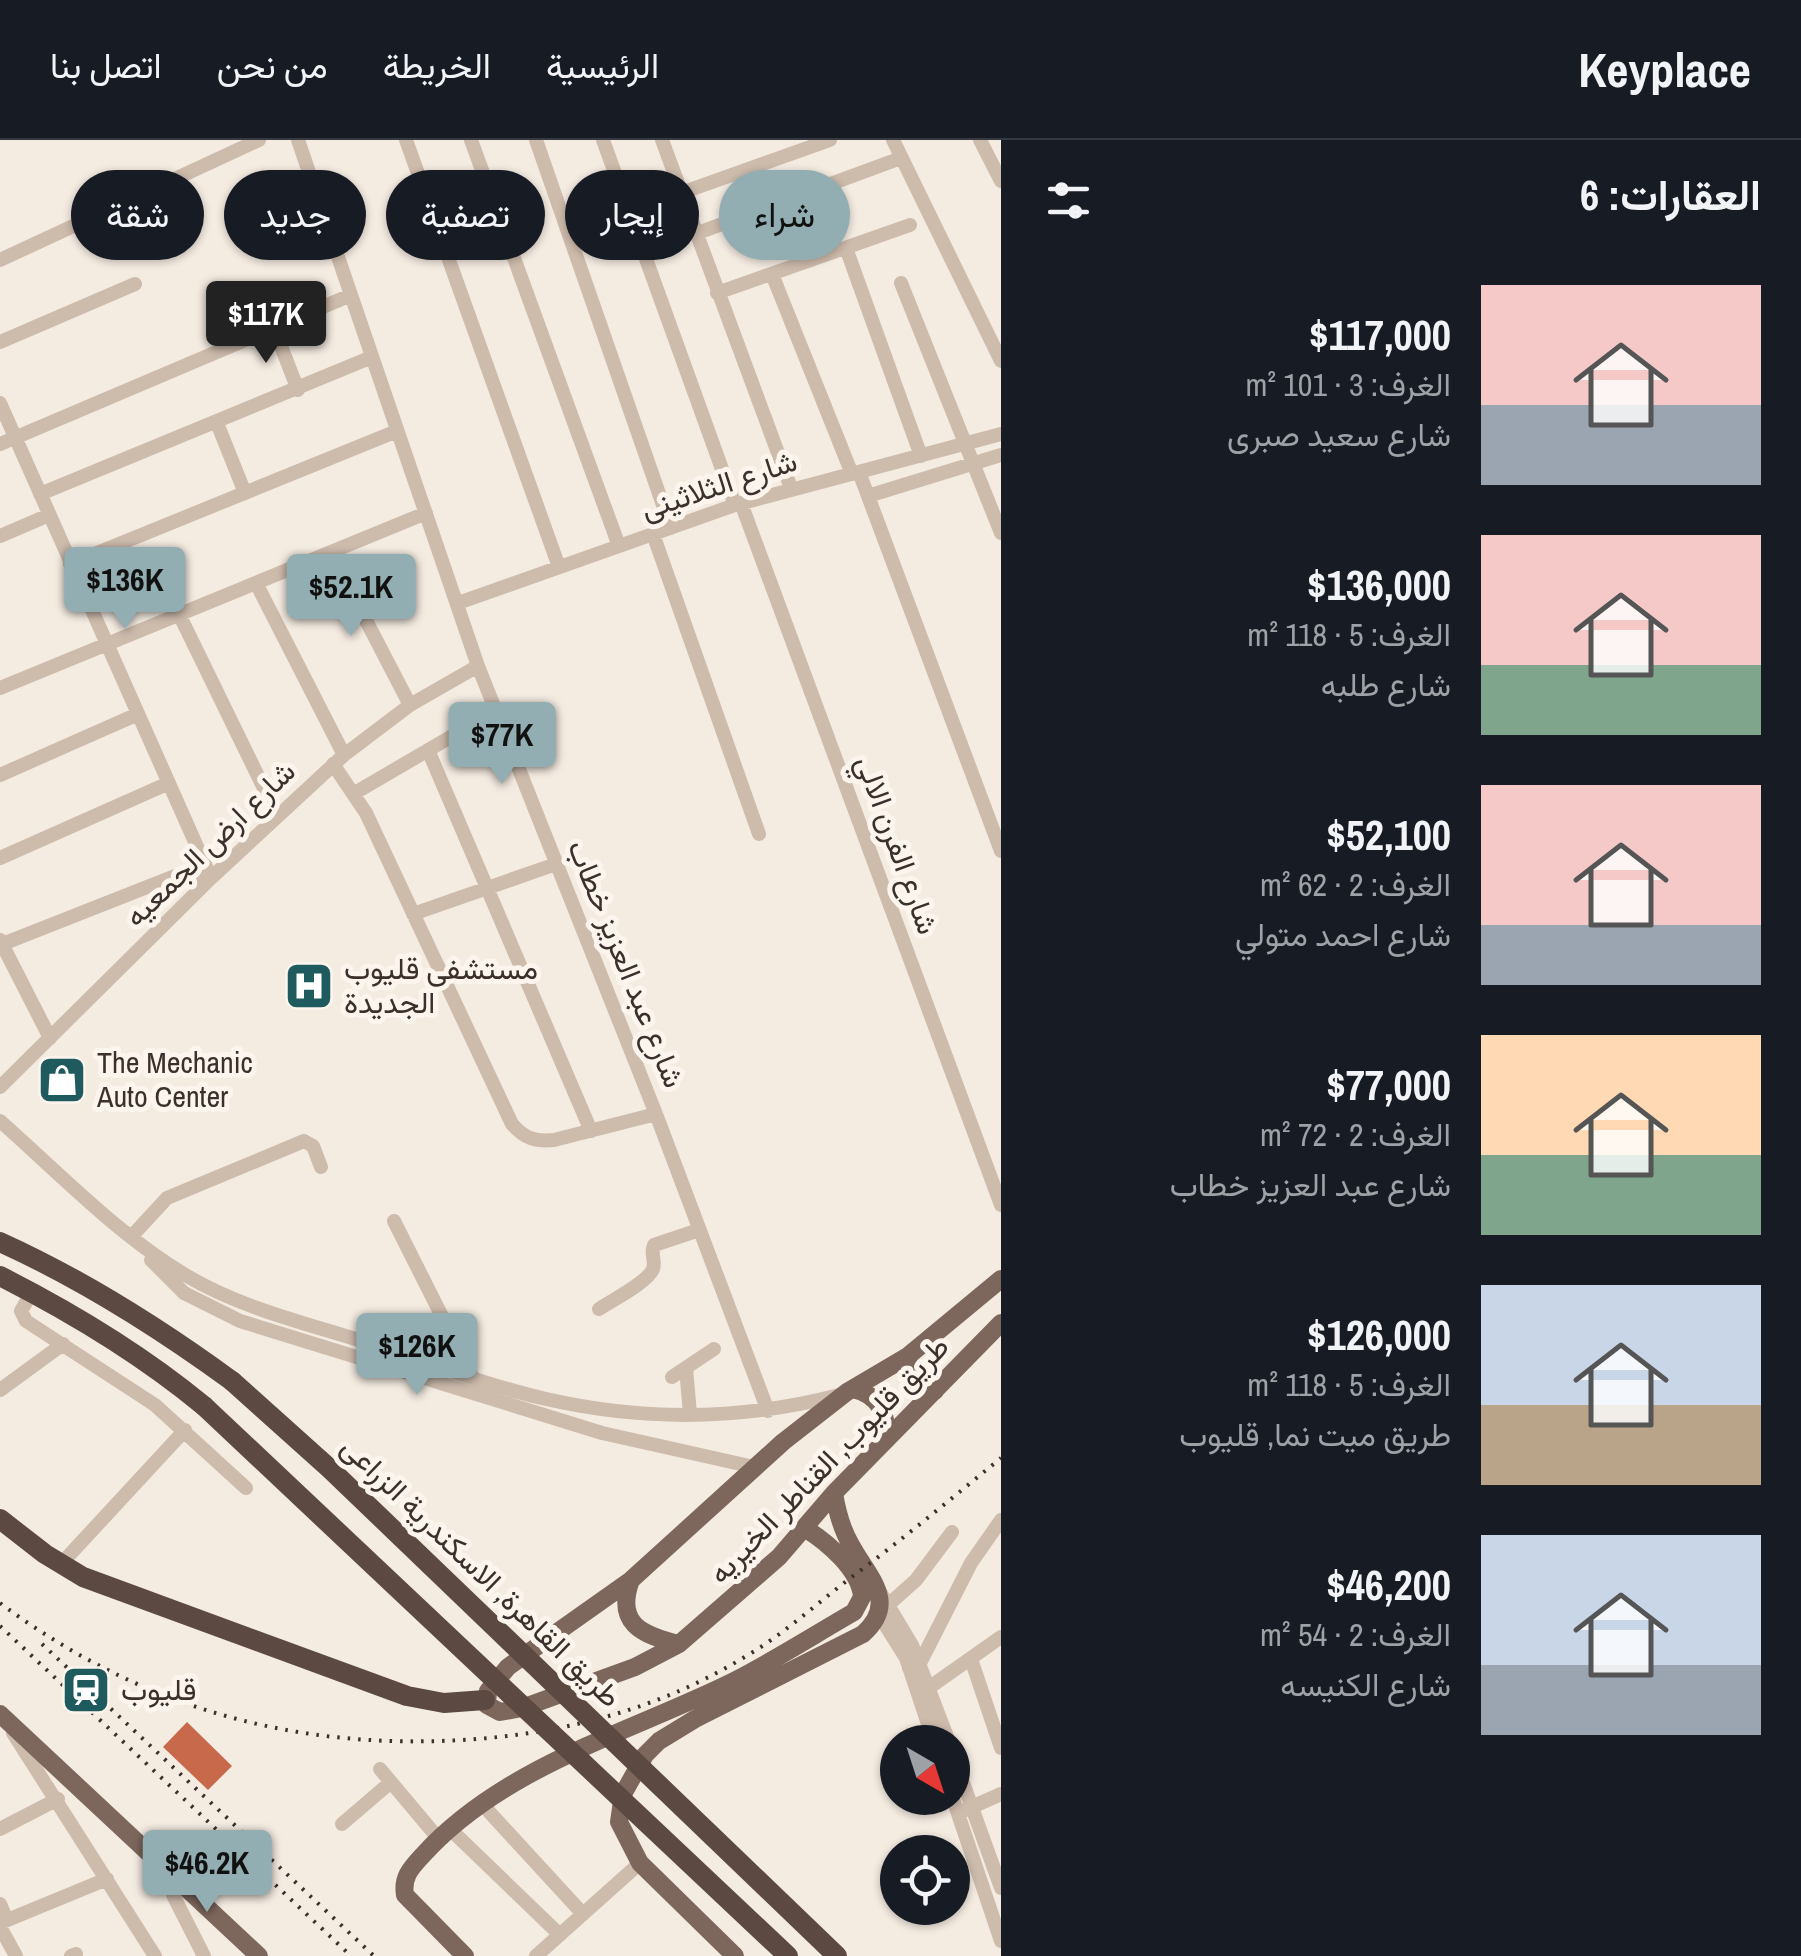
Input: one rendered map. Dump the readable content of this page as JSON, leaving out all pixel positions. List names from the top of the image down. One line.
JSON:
{"streets":{"highway":["طريق القاهرة, الاسكندرية الزراعى"],"main road":["طريق قليوب, القناطر الخيريه"],"street":["شارع الثلاثينى","شارع ارض الجمعيه","شارع الفرن الالي","شارع عبد العزيز خطاب"]},"crossings":[["شارع الثلاثينى","شارع الفرن الالي"],["شارع الثلاثينى","شارع عبد العزيز خطاب"],["شارع ارض الجمعيه","شارع عبد العزيز خطاب"]],"places":{"hospital":["مستشفى قليوب الجديدة"],"shop":["The Mechanic Auto Center"],"station":["قليوب"]},"north":"bottom right","page":{"header":"Keyplace","nav":["الرئيسية","الخريطة","من نحن","اتصل بنا"],"heading":"العقارات: 6","chip":["شراء","إيجار","تصفية","جديد","شقة"],"list":[{"name":"$117,000","note":"الغرف: 3 · 101 m² · شارع سعيد صبرى"},{"name":"$136,000","note":"الغرف: 5 · 118 m² · شارع طلبه"},{"name":"$52,100","note":"الغرف: 2 · 62 m² · شارع احمد متولي"},{"name":"$77,000","note":"الغرف: 2 · 72 m² · شارع عبد العزيز خطاب"},{"name":"$126,000","note":"الغرف: 5 · 118 m² · طريق ميت نما, قليوب"},{"name":"$46,200","note":"الغرف: 2 · 54 m² · شارع الكنيسه"}],"price":["$117K","$136K","$52.1K","$77K","$126K","$46.2K"]}}
